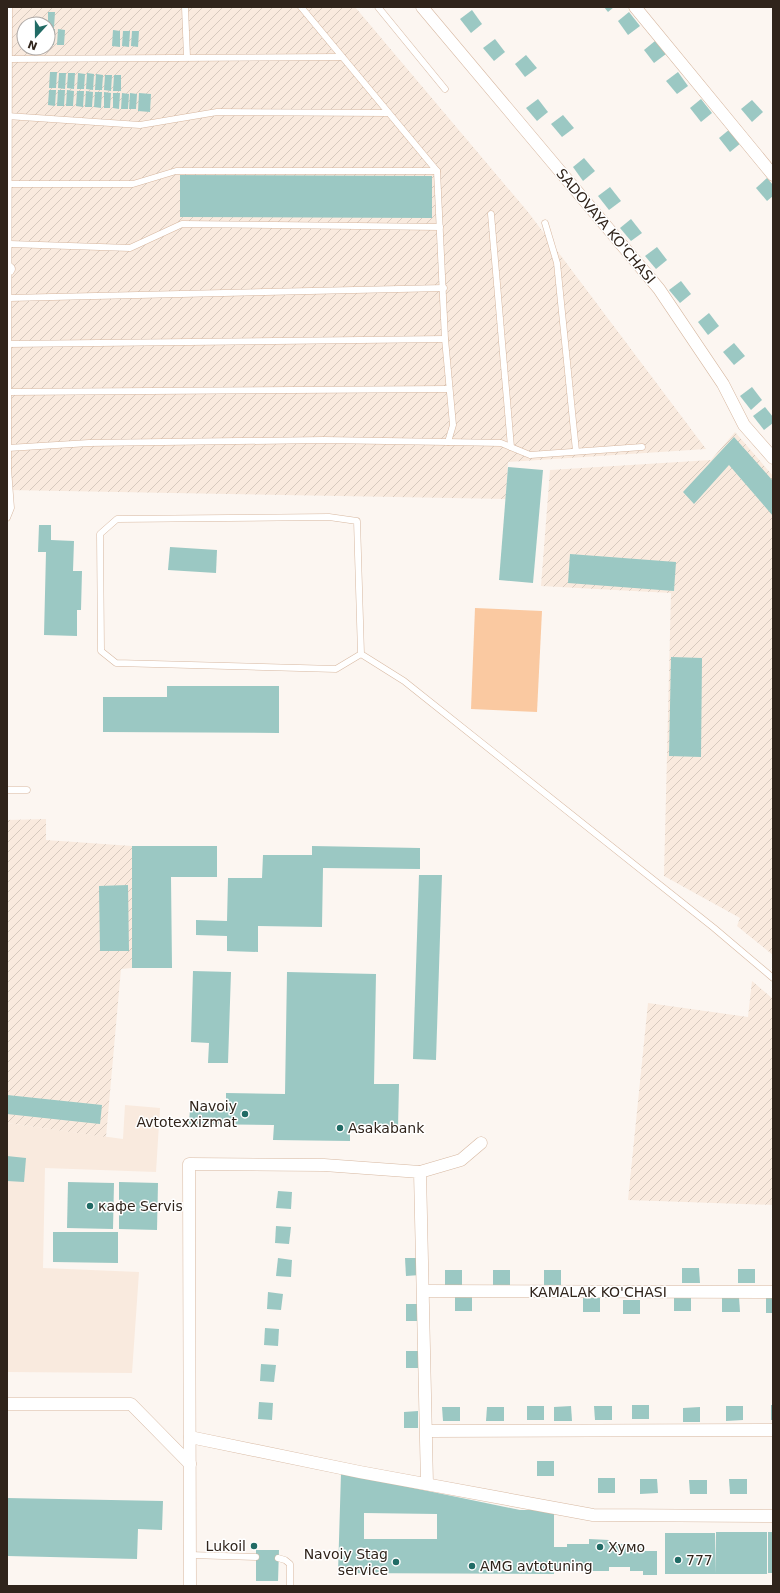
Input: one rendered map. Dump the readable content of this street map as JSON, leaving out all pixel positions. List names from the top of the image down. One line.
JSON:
{"streets":{"street":["SADOVAYA KO'CHASI","KAMALAK KO'CHASI"]},"places":["Navoiy Avtotexxizmat","Asakabank","кафе Servis","Lukoil","Хумо","777","Navoiy Stag service","AMG avtotuning"],"north":"bottom"}
